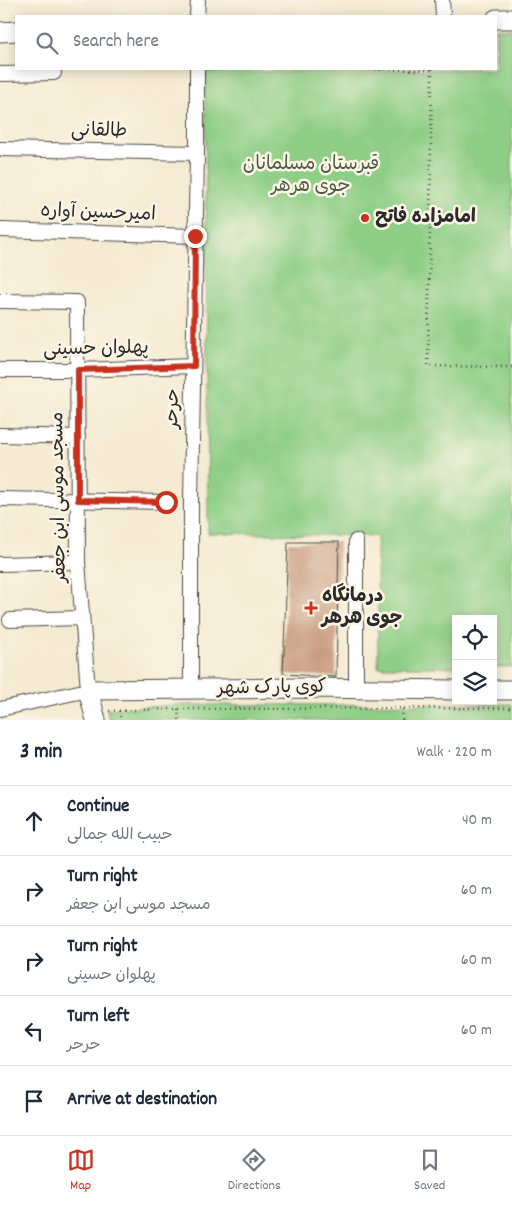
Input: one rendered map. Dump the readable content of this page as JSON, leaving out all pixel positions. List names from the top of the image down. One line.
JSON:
{"streets":{"street":["طالقانی","امیرحسین آواره","پهلوان حسینی","حرحر","مسجد موسی ابن جعفر","کوی پارک شهر"]},"crossings":[["طالقانی","حرحر"],["امیرحسین آواره","حرحر"],["پهلوان حسینی","حرحر"],["پهلوان حسینی","مسجد موسی ابن جعفر"],["حرحر","کوی پارک شهر"],["مسجد موسی ابن جعفر","کوی پارک شهر"]],"parks":["قبرستان مسلمانان جوی هرهر"],"places":{"other":["امامزاده فاتح"],"health":["درمانگاه جوی هرهر"]},"page":{"search":"Search here","heading":["3 min","Walk · 220 m"],"list":[["Continue","حبیب الله جمالی","40 m"],["Turn right","مسجد موسی ابن جعفر","60 m"],["Turn right","پهلوان حسینی","60 m"],["Turn left","حرحر","60 m"],"Arrive at destination"],"nav":["Map","Directions","Saved"]}}
